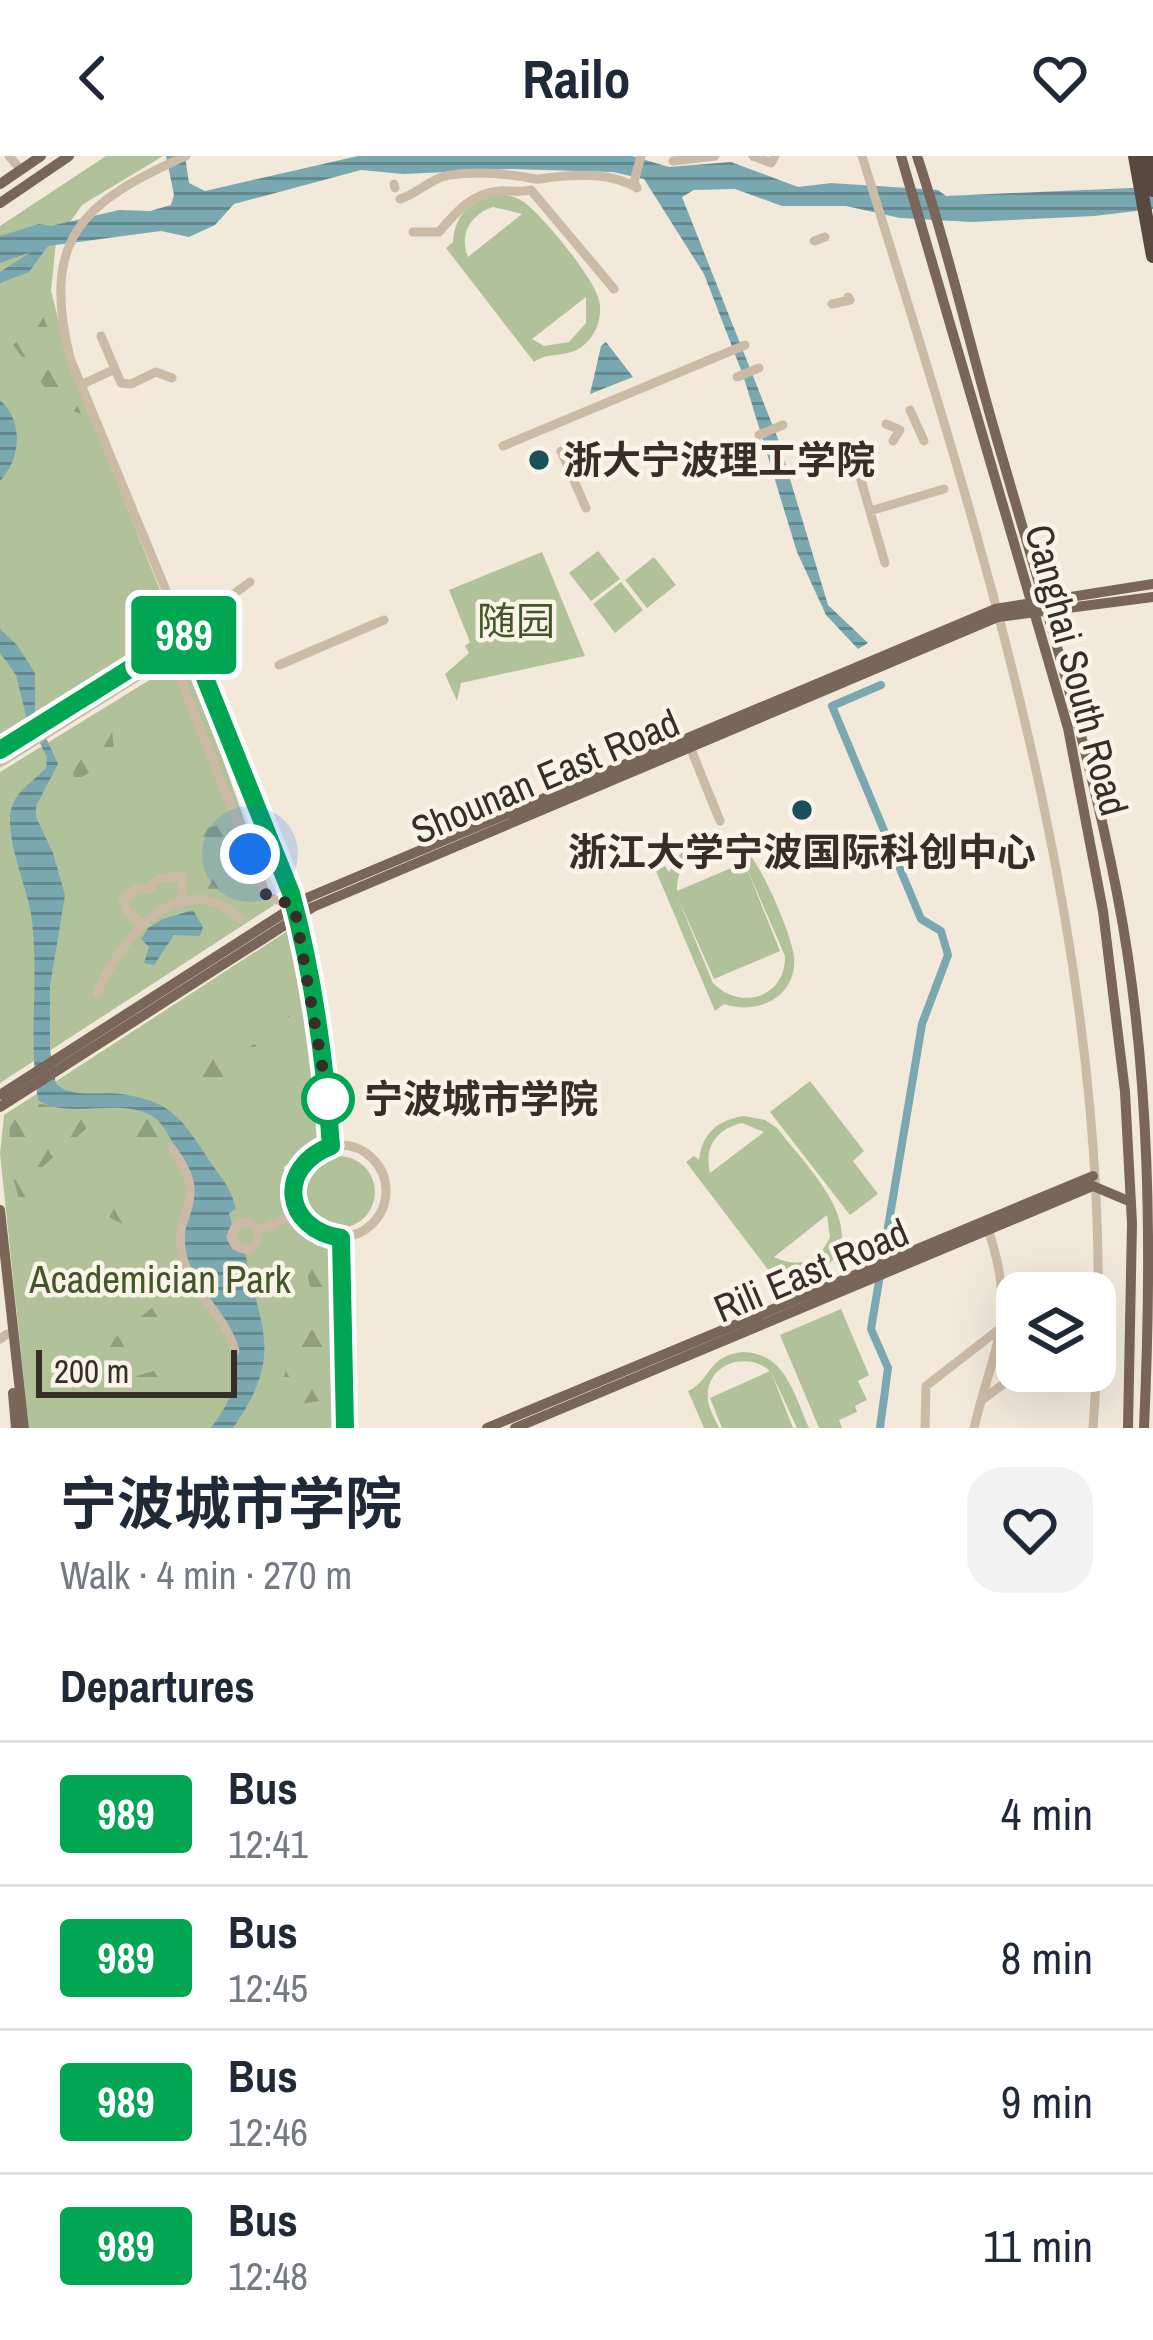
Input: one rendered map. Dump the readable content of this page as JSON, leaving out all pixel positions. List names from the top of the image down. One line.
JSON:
{"streets":{"main road":["Canghai South Road","Shounan East Road","Rili East Road"]},"crossings":[["Canghai South Road","Shounan East Road"]],"parks":["随园","Academician Park"],"places":["浙大宁波理工学院","浙江大学宁波国际科创中心","宁波城市学院"],"lines":["bus line 989"],"scale_bar":"200 m","page":{"header":"Railo","on_map":"989","scale":"200 m","heading":[["宁波城市学院","Walk · 4 min · 270 m"],"Departures"],"list":[{"mark":"989","name":"Bus","note":"12:41","value":"4 min"},{"mark":"989","name":"Bus","note":"12:45","value":"8 min"},{"mark":"989","name":"Bus","note":"12:46","value":"9 min"},{"mark":"989","name":"Bus","note":"12:48","value":"11 min"}]}}
